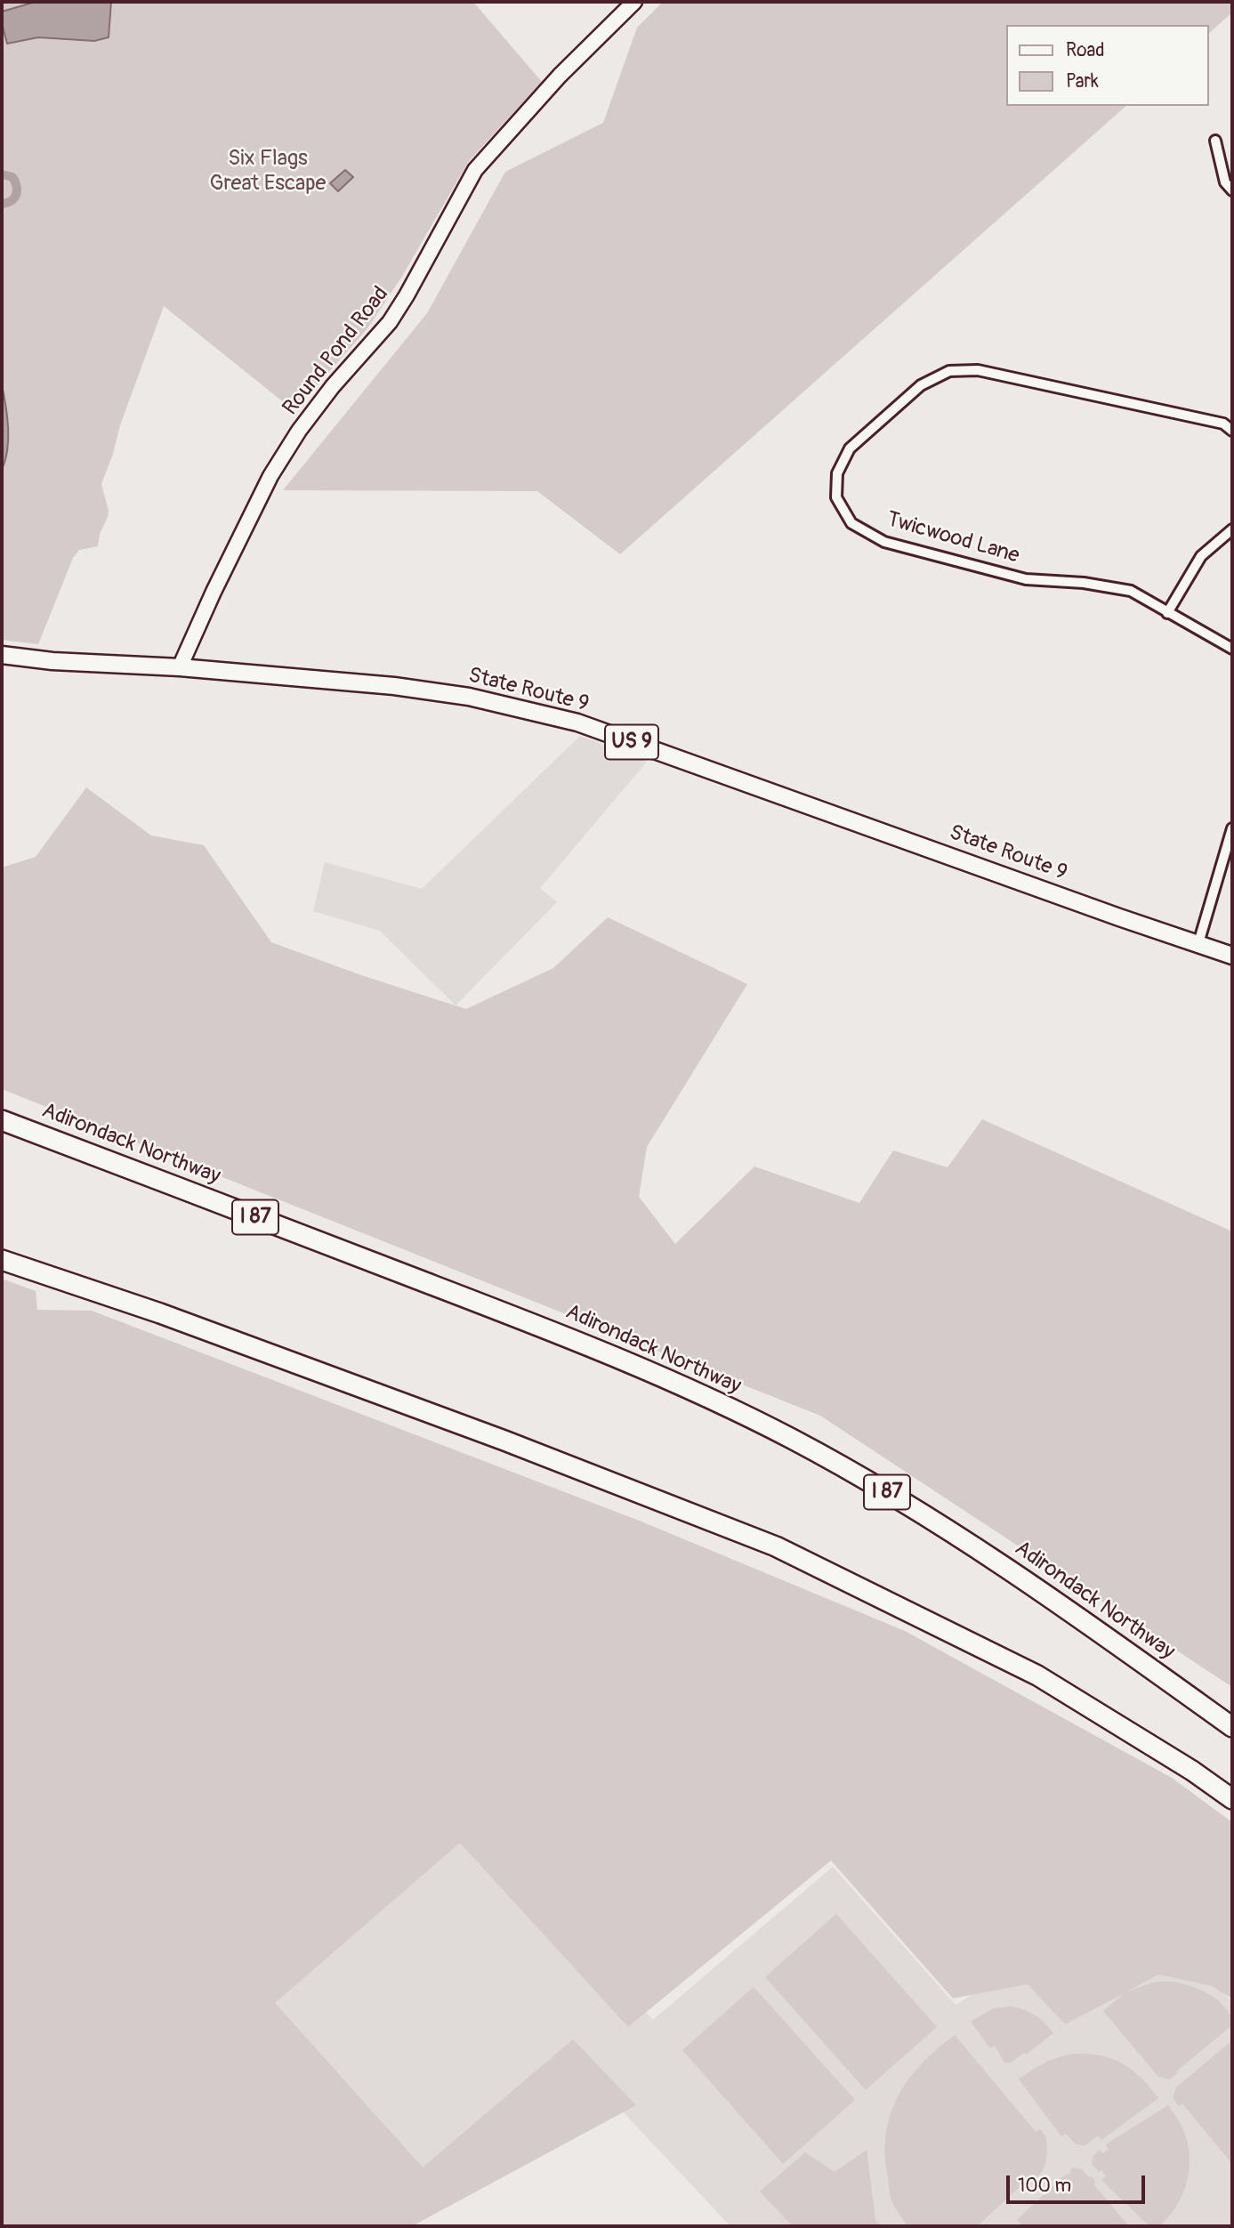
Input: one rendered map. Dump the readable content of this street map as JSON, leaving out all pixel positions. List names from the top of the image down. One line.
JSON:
{"streets":{"highway":["Adirondack Northway","I 87"],"main road":["State Route 9","US 9"],"street":["Round Pond Road","Twicwood Lane"]},"crossings":[["Round Pond Road","State Route 9"]],"parks":["Six Flags Great Escape"],"legend":["Road","Park"],"scale_bar":"100 m"}
